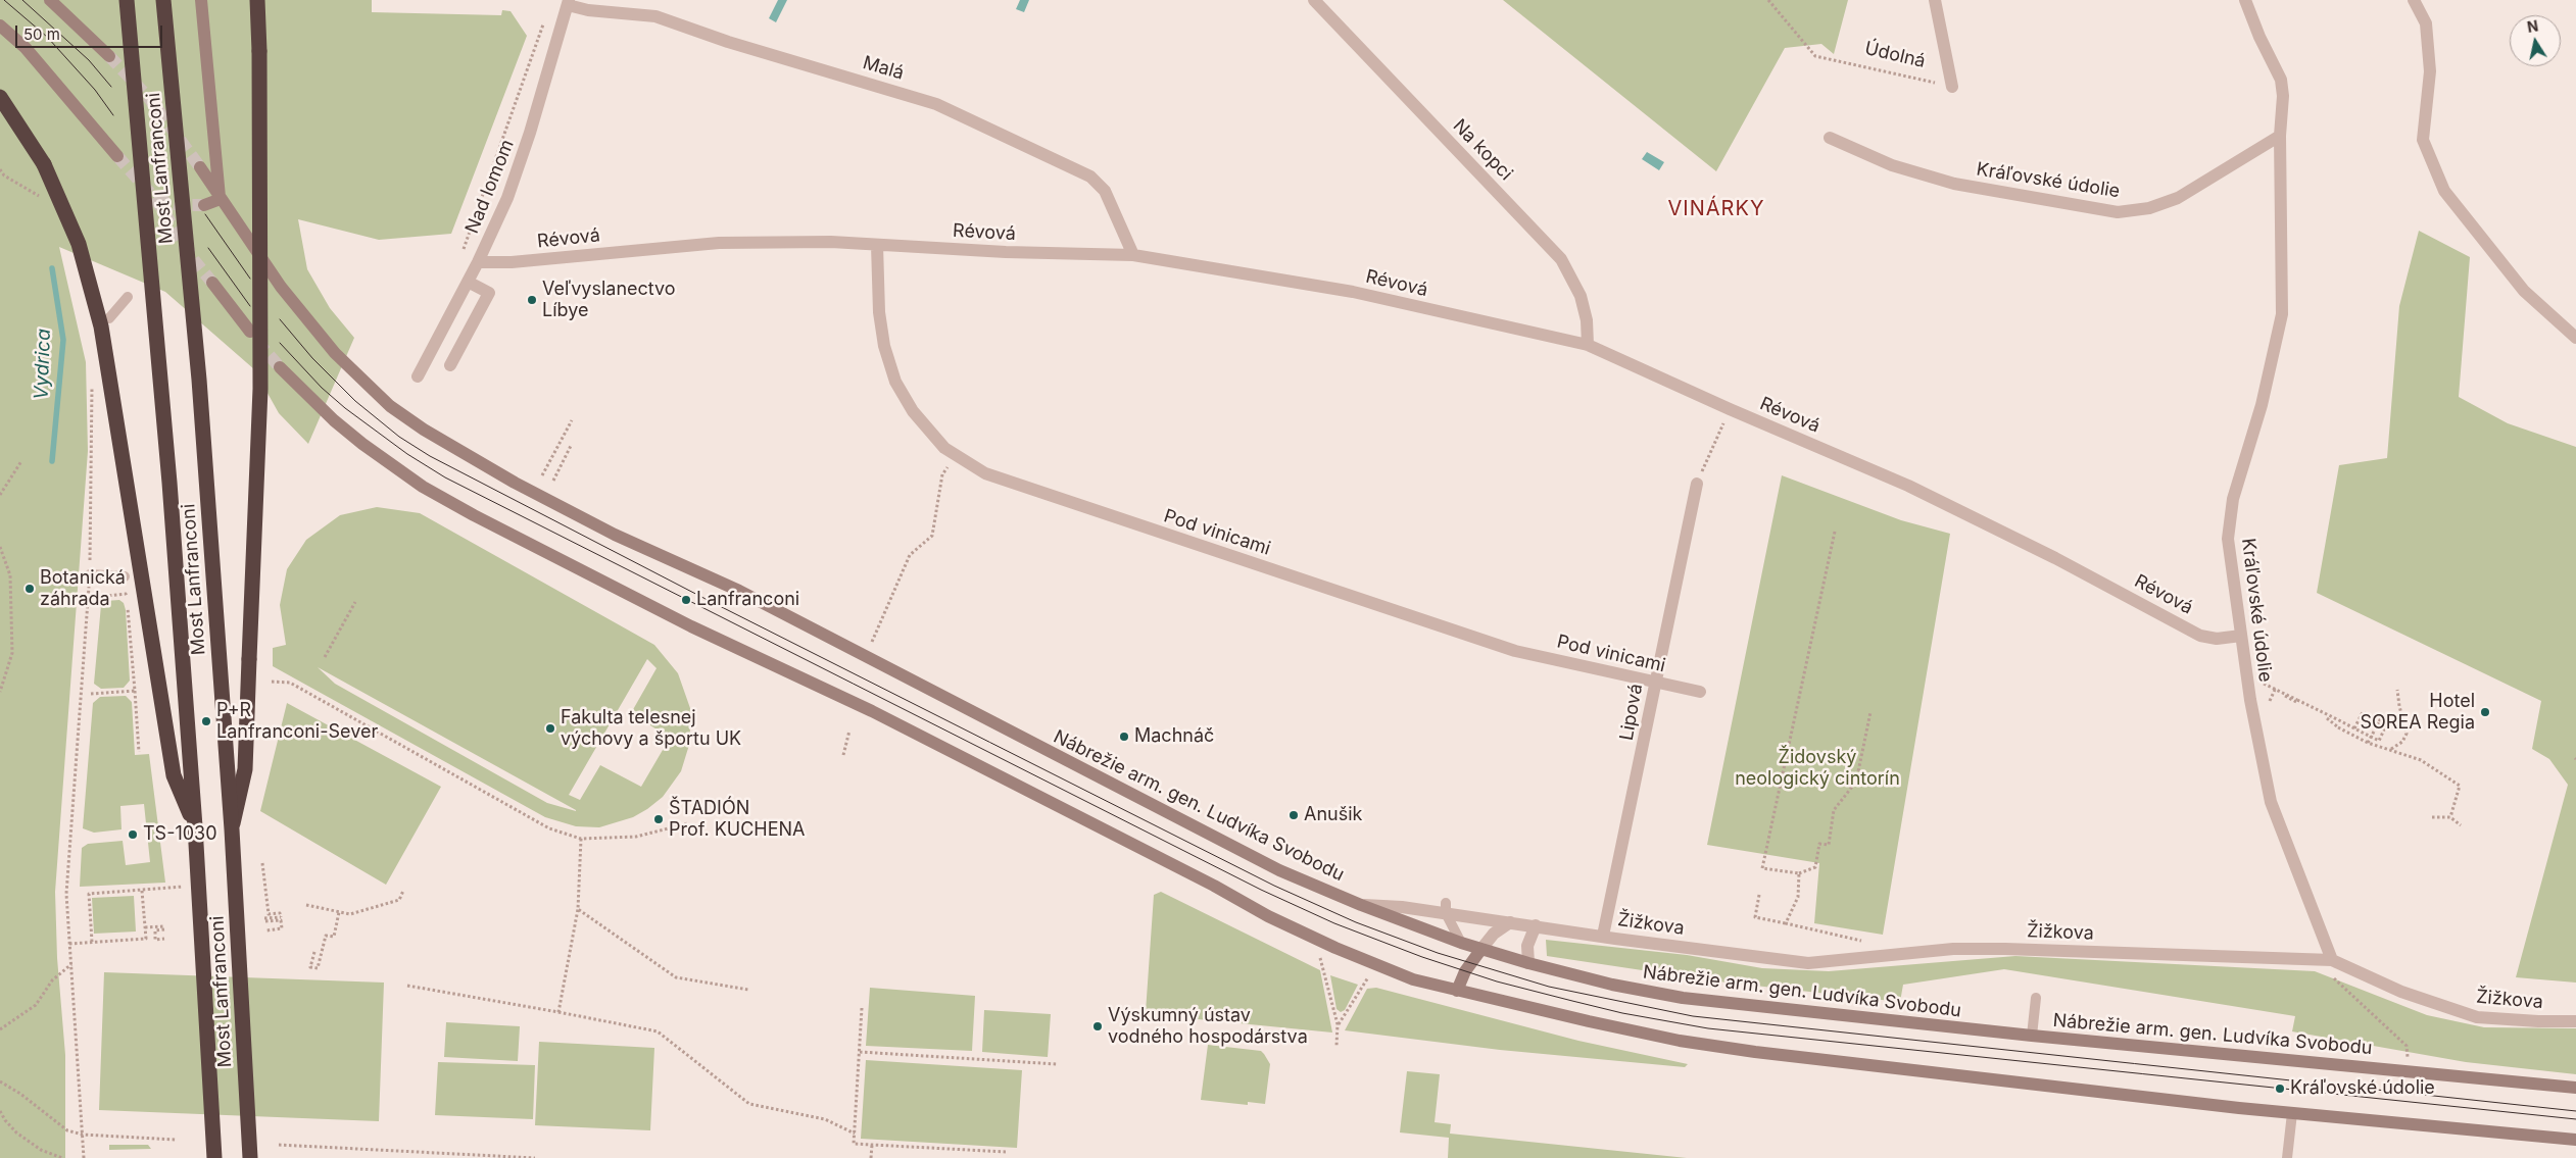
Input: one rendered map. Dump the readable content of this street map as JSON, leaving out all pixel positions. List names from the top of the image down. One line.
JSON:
{"streets":{"highway":["Most Lanfranconi"],"main road":["Nábrežie arm. gen. Ludvíka Svobodu"],"street":["Údolná","Malá","Na kopci","Kráľovské údolie","Nad lomom","Révová","Pod vinicami","Lipová","Žižkova"]},"crossings":[["Malá","Nad lomom"],["Malá","Révová"],["Na kopci","Révová"],["Kráľovské údolie","Révová"],["Kráľovské údolie","Žižkova"],["Nad lomom","Révová"],["Révová","Pod vinicami"],["Pod vinicami","Lipová"],["Lipová","Žižkova"],["Nábrežie arm. gen. Ludvíka Svobodu","Žižkova"]],"districts":["VINÁRKY"],"water":["Vydrica"],"parks":["Židovský neologický cintorín"],"places":["Veľvyslanectvo Líbye","Botanická záhrada","Lanfranconi","Hotel SOREA Regia","P+R Lanfranconi-Sever","Fakulta telesnej výchovy a športu UK","Machnáč","Anušik","ŠTADIÓN Prof. KUCHENA","TS-1030","Výskumný ústav vodného hospodárstva","Kráľovské údolie"],"scale_bar":"50 m","north":"top"}
